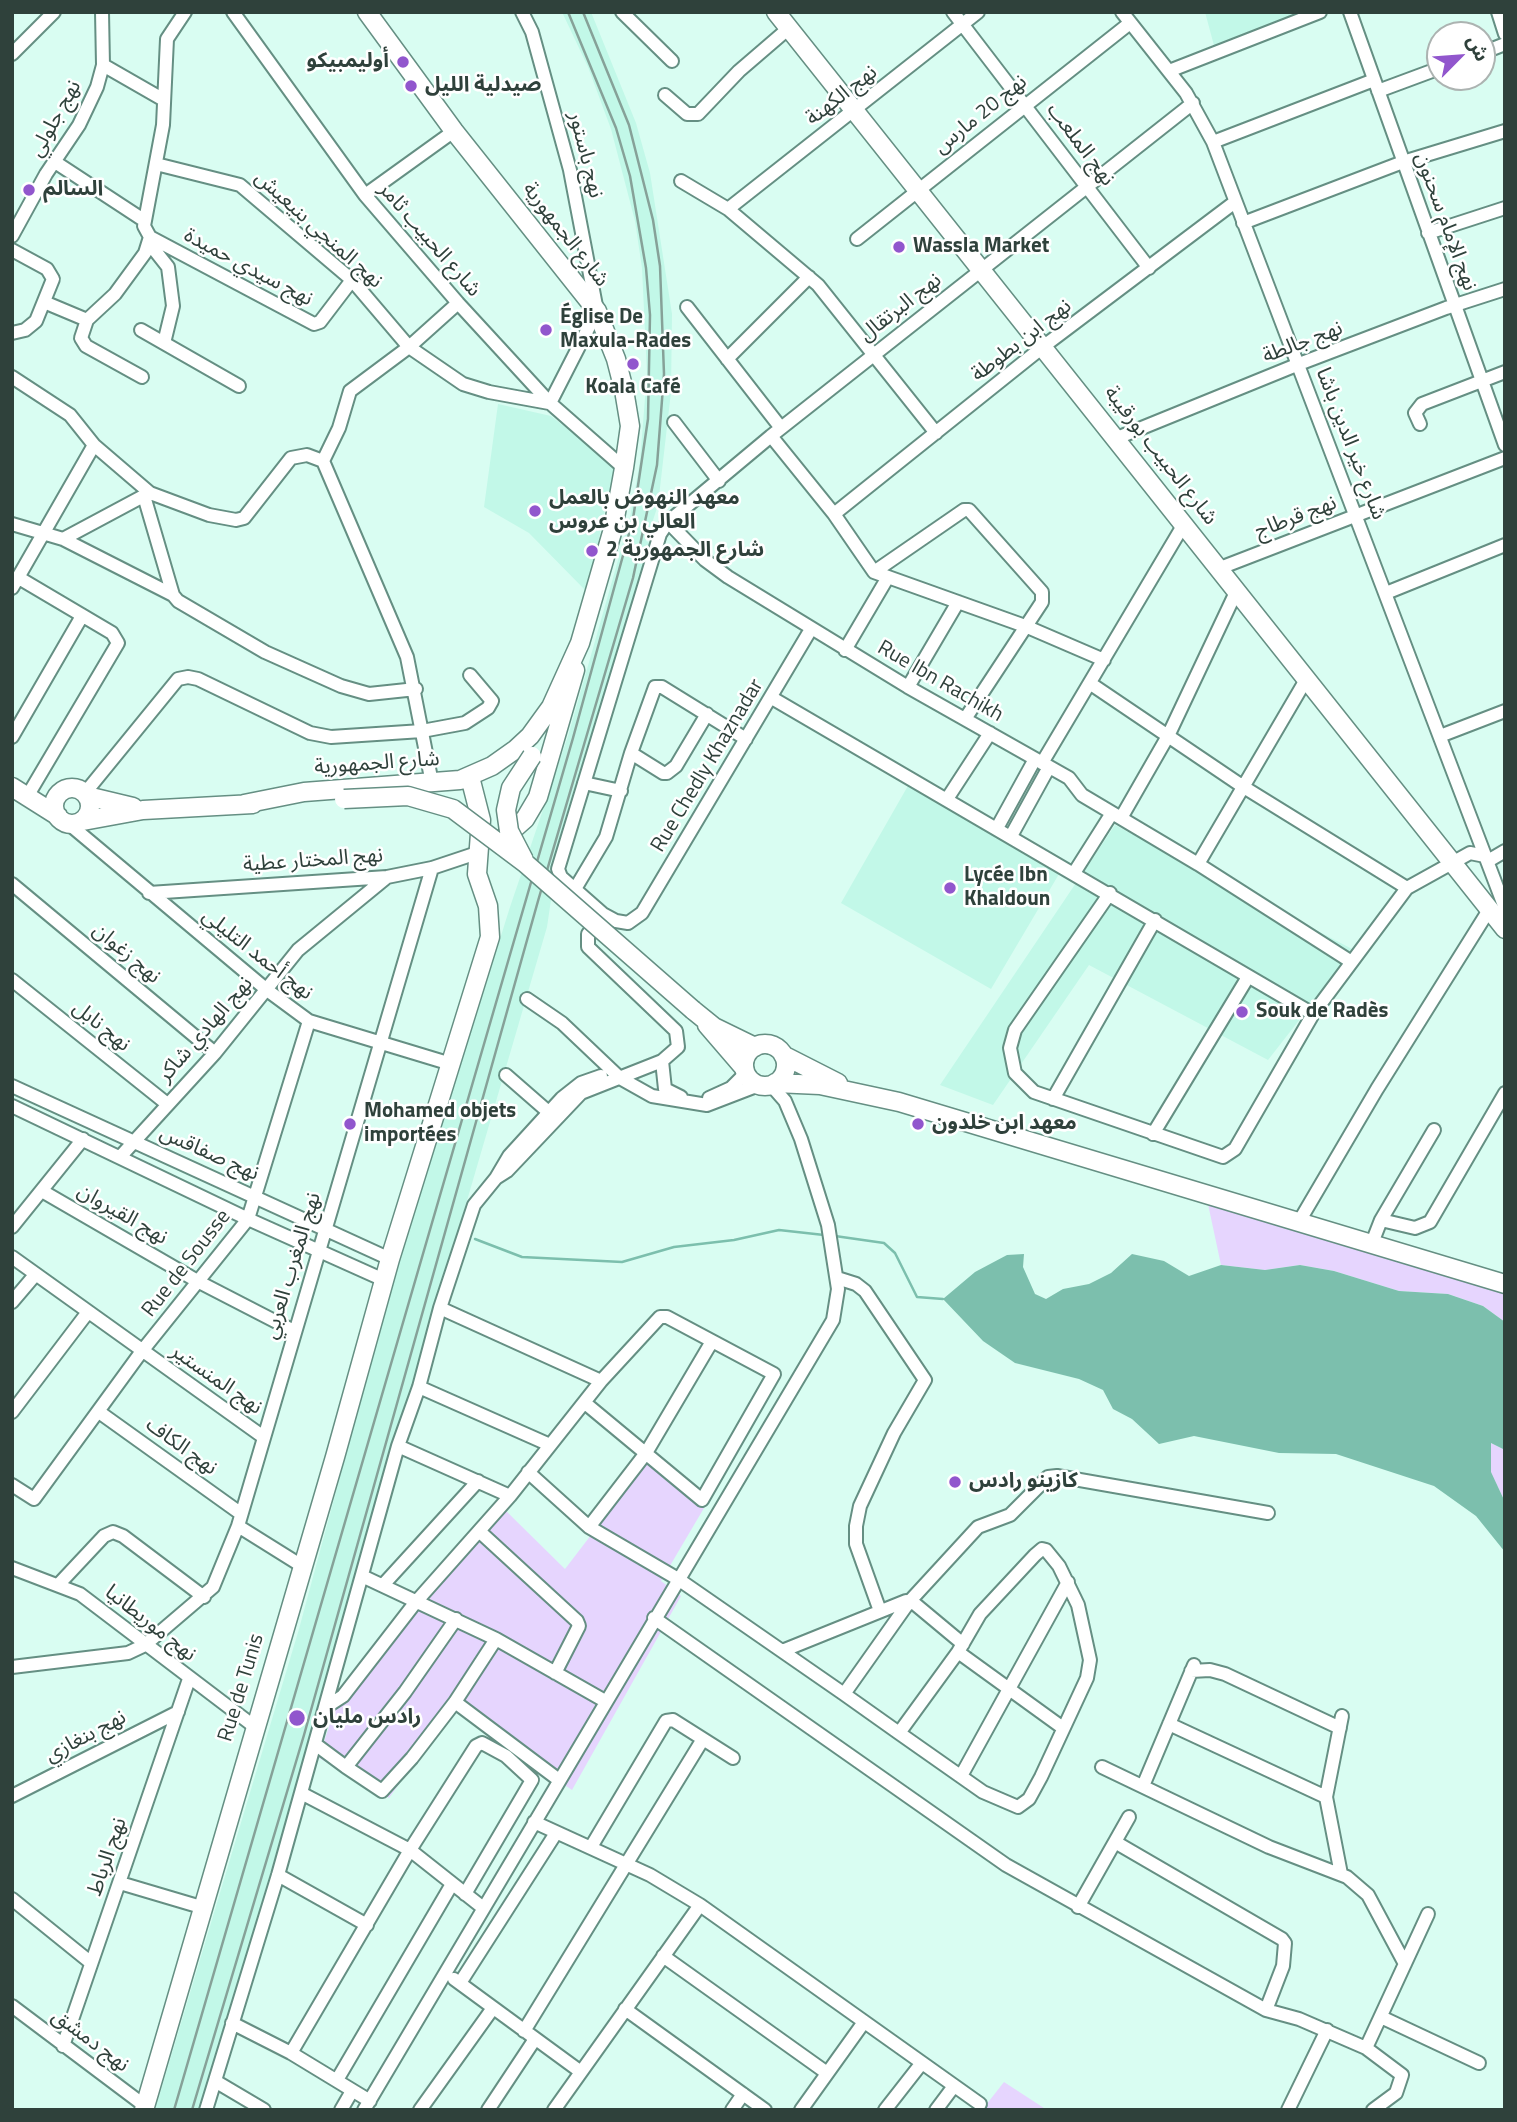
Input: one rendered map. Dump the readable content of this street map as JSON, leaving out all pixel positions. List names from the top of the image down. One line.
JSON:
{"streets":{"main road":["شارع الجمهورية","شارع الحبيب بورقيبة","Rue de Tunis"],"street":["نهج الكهنة","نهج 20 مارس","نهج جلولي","نهج الملعب","نهج باستور","نهج الإمام سحنون","نهج المنجي بنيعيش","شارع الحبيب ثامر","نهج سيدي حميدة","نهج البرتقال","نهج ابن بطوطة","نهج جالطة","شارع خير الدين باشا","نهج قرطاج","Rue Ibn Rachikh","Rue Chedly Khaznadar","نهج المختار عطية","نهج زغوان","نهج أحمد التليلي","نهج نابل","نهج الهادي شاكر","نهج صفاقس","نهج القيروان","Rue de Sousse","نهج المغرب العربي","نهج المنستير","نهج الكاف","نهج موريطانيا","نهج بنغازي","نهج الرباط","نهج دمشق"]},"crossings":[["نهج الكهنة","نهج الملعب"],["نهج الكهنة","شارع الحبيب بورقيبة"],["نهج 20 مارس","نهج الملعب"],["نهج 20 مارس","شارع خير الدين باشا"],["نهج 20 مارس","شارع الحبيب بورقيبة"],["نهج الملعب","نهج البرتقال"],["نهج الملعب","نهج ابن بطوطة"],["نهج باستور","شارع الجمهورية"],["نهج الإمام سحنون","نهج جالطة"],["نهج المنجي بنيعيش","شارع الحبيب ثامر"],["نهج المنجي بنيعيش","نهج سيدي حميدة"],["شارع الجمهورية","شارع الحبيب ثامر"],["شارع الجمهورية","Rue de Tunis"],["نهج البرتقال","شارع خير الدين باشا"],["نهج البرتقال","شارع الحبيب بورقيبة"],["نهج البرتقال","Rue Ibn Rachikh"],["نهج ابن بطوطة","شارع خير الدين باشا"],["نهج ابن بطوطة","شارع الحبيب بورقيبة"],["نهج جالطة","شارع خير الدين باشا"],["نهج جالطة","شارع الحبيب بورقيبة"],["شارع خير الدين باشا","شارع الحبيب بورقيبة"],["شارع خير الدين باشا","نهج قرطاج"],["شارع الحبيب بورقيبة","نهج قرطاج"],["Rue Ibn Rachikh","Rue Chedly Khaznadar"],["نهج المختار عطية","نهج أحمد التليلي"],["نهج المختار عطية","نهج الهادي شاكر"],["نهج المختار عطية","نهج المغرب العربي"],["نهج المختار عطية","Rue de Tunis"],["نهج زغوان","نهج الهادي شاكر"],["نهج أحمد التليلي","نهج الهادي شاكر"],["نهج أحمد التليلي","Rue de Sousse"],["نهج أحمد التليلي","نهج المغرب العربي"],["نهج أحمد التليلي","Rue de Tunis"],["نهج نابل","نهج الهادي شاكر"],["نهج الهادي شاكر","نهج صفاقس"],["نهج صفاقس","Rue de Sousse"],["نهج صفاقس","نهج المغرب العربي"],["نهج صفاقس","Rue de Tunis"],["نهج القيروان","Rue de Sousse"],["نهج القيروان","نهج المغرب العربي"],["Rue de Sousse","نهج المنستير"],["Rue de Sousse","نهج الكاف"],["نهج المغرب العربي","نهج المنستير"],["نهج المغرب العربي","نهج الكاف"],["نهج المغرب العربي","نهج موريطانيا"],["نهج الكاف","Rue de Tunis"],["نهج موريطانيا","Rue de Tunis"],["نهج موريطانيا","نهج الرباط"],["Rue de Tunis","نهج دمشق"],["نهج بنغازي","نهج الرباط"],["نهج الرباط","نهج دمشق"]],"places":["أوليمبيكو","صيدلية الليل","السالم","Wassla Market","Église De Maxula-Rades","Koala Café","معهد النهوض بالعمل العالي بن عروس","شارع الجمهورية 2","Lycée Ibn Khaldoun","Souk de Radès","Mohamed objets importées","معهد ابن خلدون","كازينو رادس","رادس مليان"],"north":"top right"}
